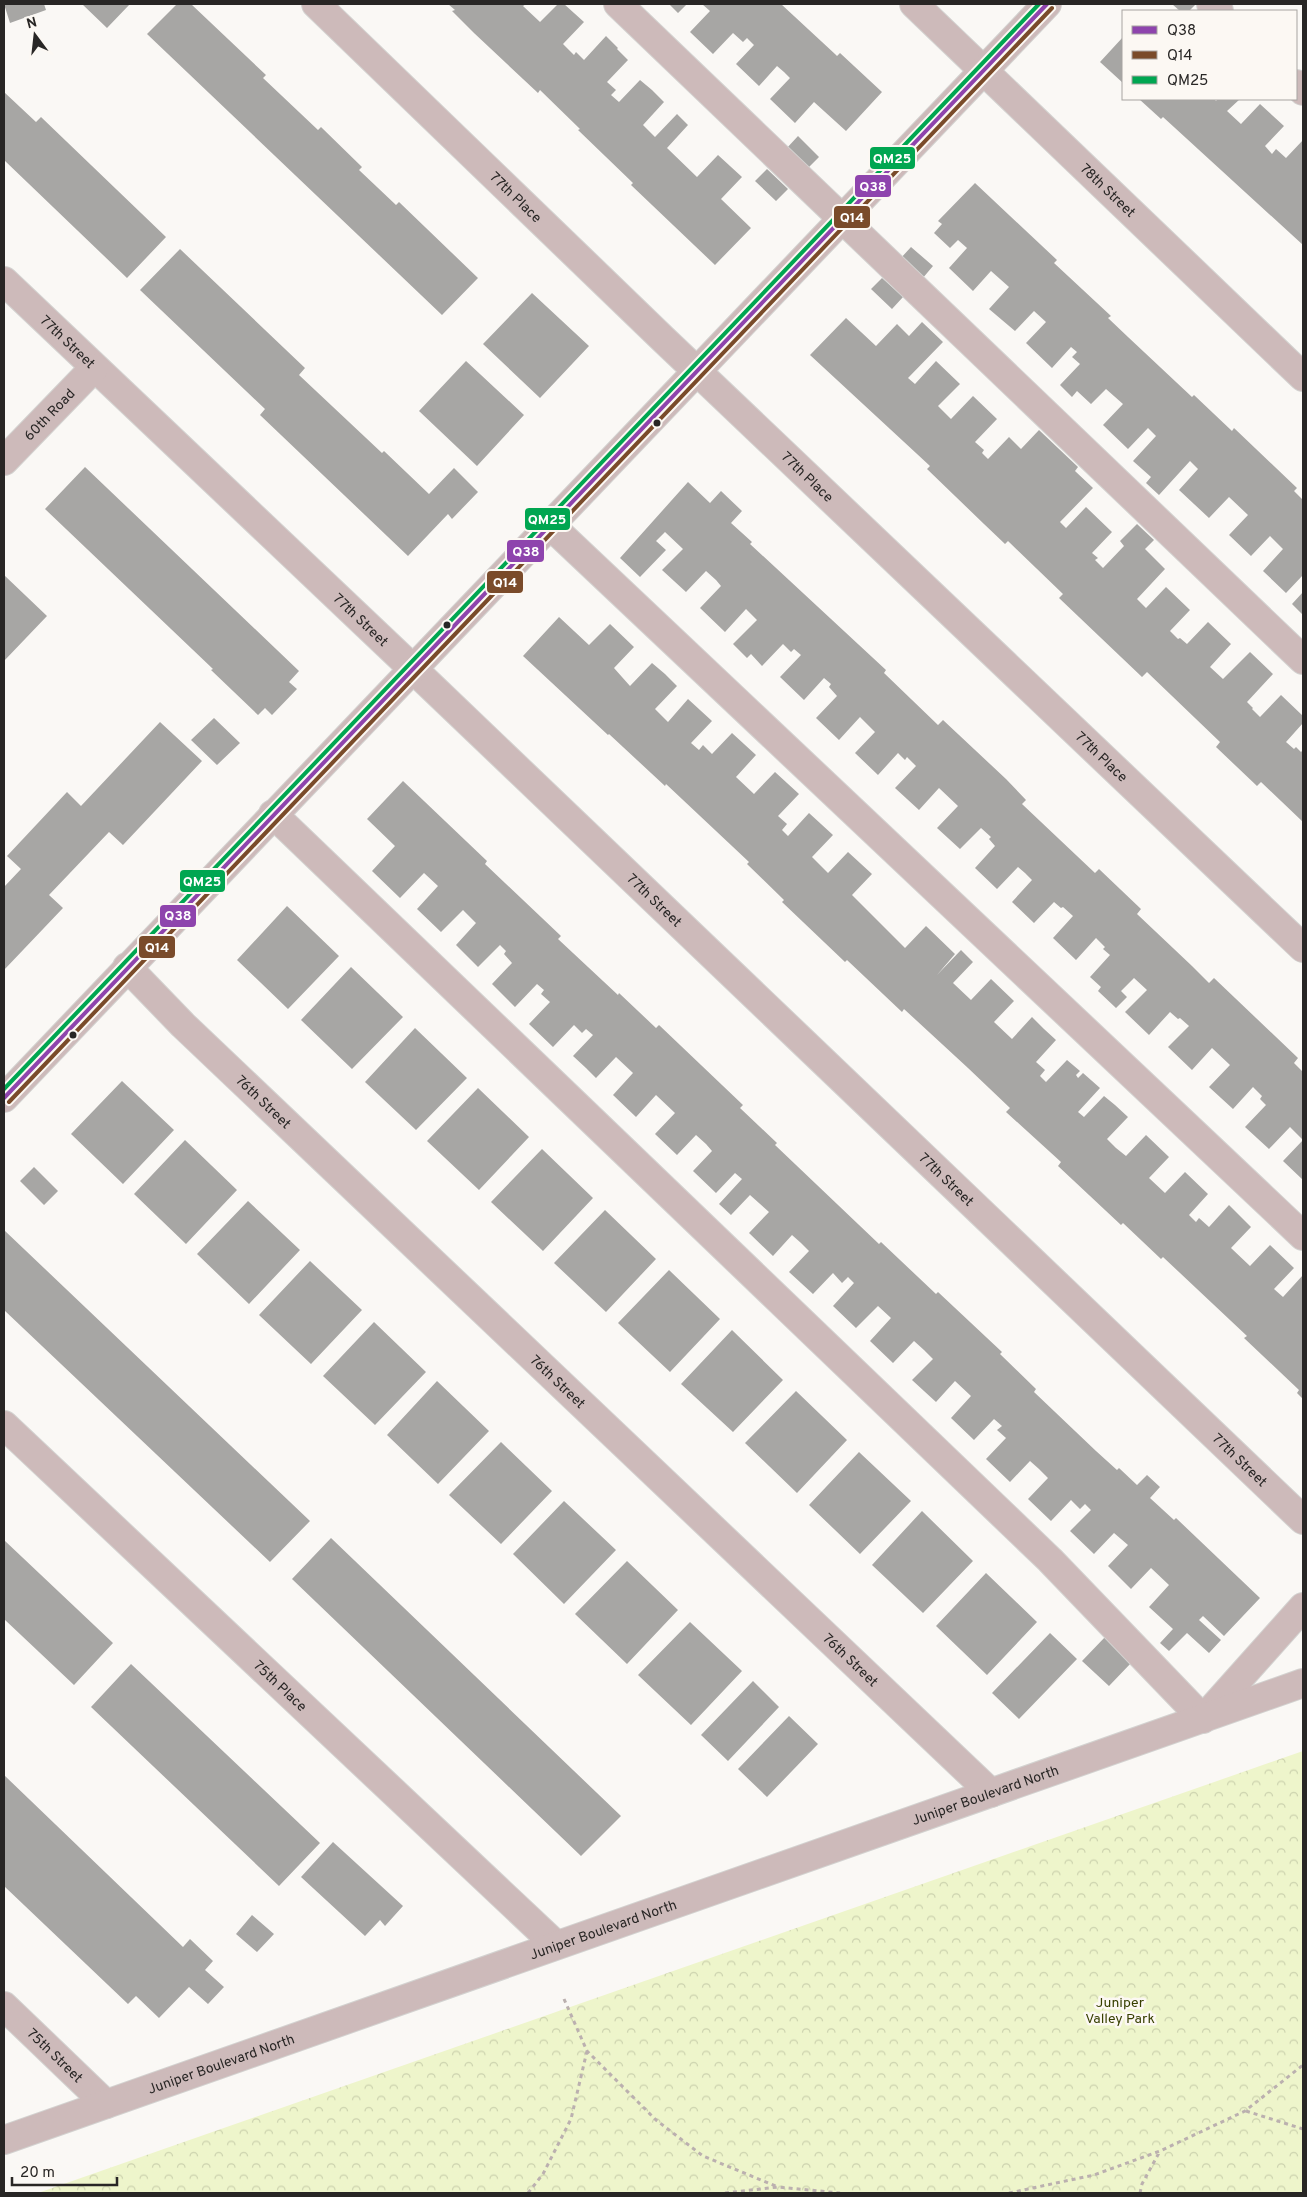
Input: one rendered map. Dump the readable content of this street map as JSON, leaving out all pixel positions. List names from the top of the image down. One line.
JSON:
{"streets":{"street":["78th Street","77th Place","77th Street","60th Road","76th Street","75th Place","Juniper Boulevard North","75th Street"]},"crossings":[["77th Street","60th Road"],["76th Street","Juniper Boulevard North"],["75th Place","Juniper Boulevard North"],["Juniper Boulevard North","75th Street"]],"parks":["Juniper Valley Park"],"lines":["transit line Q38","transit line QM25","transit line Q14"],"legend":["Q38","Q14","QM25"],"scale_bar":"20 m","north":"top"}
